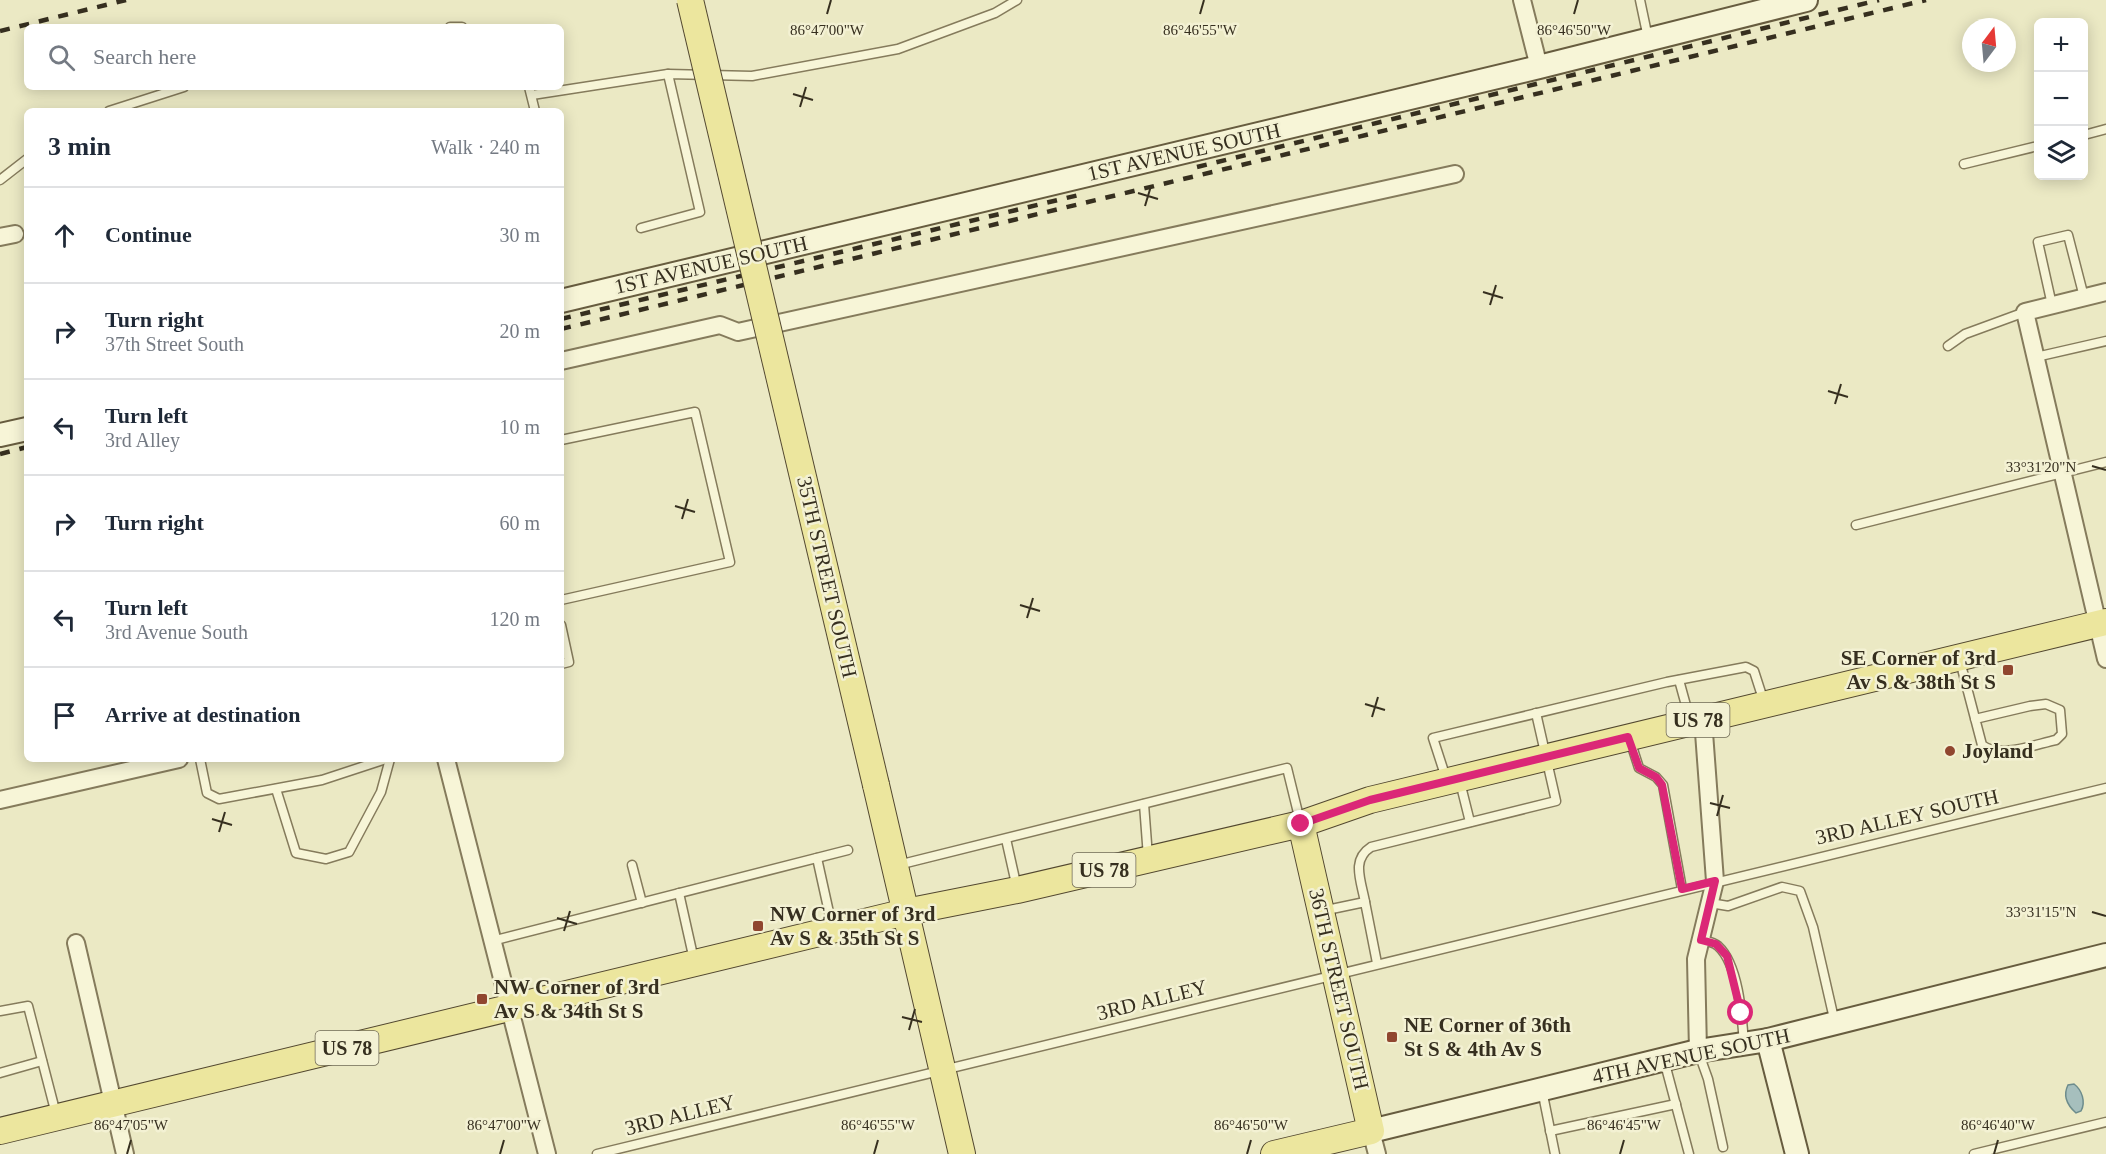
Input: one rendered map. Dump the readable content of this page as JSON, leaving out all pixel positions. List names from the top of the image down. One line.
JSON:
{"streets":{"main road":["35TH STREET SOUTH","US 78","36TH STREET SOUTH","4TH AVENUE SOUTH"],"street":["1ST AVENUE SOUTH"],"lane":["3RD ALLEY SOUTH","3RD ALLEY"]},"crossings":[["35TH STREET SOUTH","US 78"],["35TH STREET SOUTH","3RD ALLEY"],["US 78","36TH STREET SOUTH"],["3RD ALLEY SOUTH","3RD ALLEY"],["36TH STREET SOUTH","3RD ALLEY"],["36TH STREET SOUTH","4TH AVENUE SOUTH"]],"places":{"transit":["SE Corner of 3rd Av S & 38th St S","NW Corner of 3rd Av S & 35th St S","NW Corner of 3rd Av S & 34th St S","NE Corner of 36th St S & 4th Av S"],"other":["Joyland"]},"north":"top","page":{"map_buttons":["+","−"],"search":"Search here","heading":["3 min","Walk · 240 m"],"list":[["Continue","30 m"],["Turn right","37th Street South","20 m"],["Turn left","3rd Alley","10 m"],["Turn right","60 m"],["Turn left","3rd Avenue South","120 m"],"Arrive at destination"]},"coordinates":["86°47'00\"W","86°46'55\"W","86°46'50\"W","33°31'20\"N","33°31'15\"N","86°47'05\"W","86°46'45\"W","86°46'40\"W"]}
